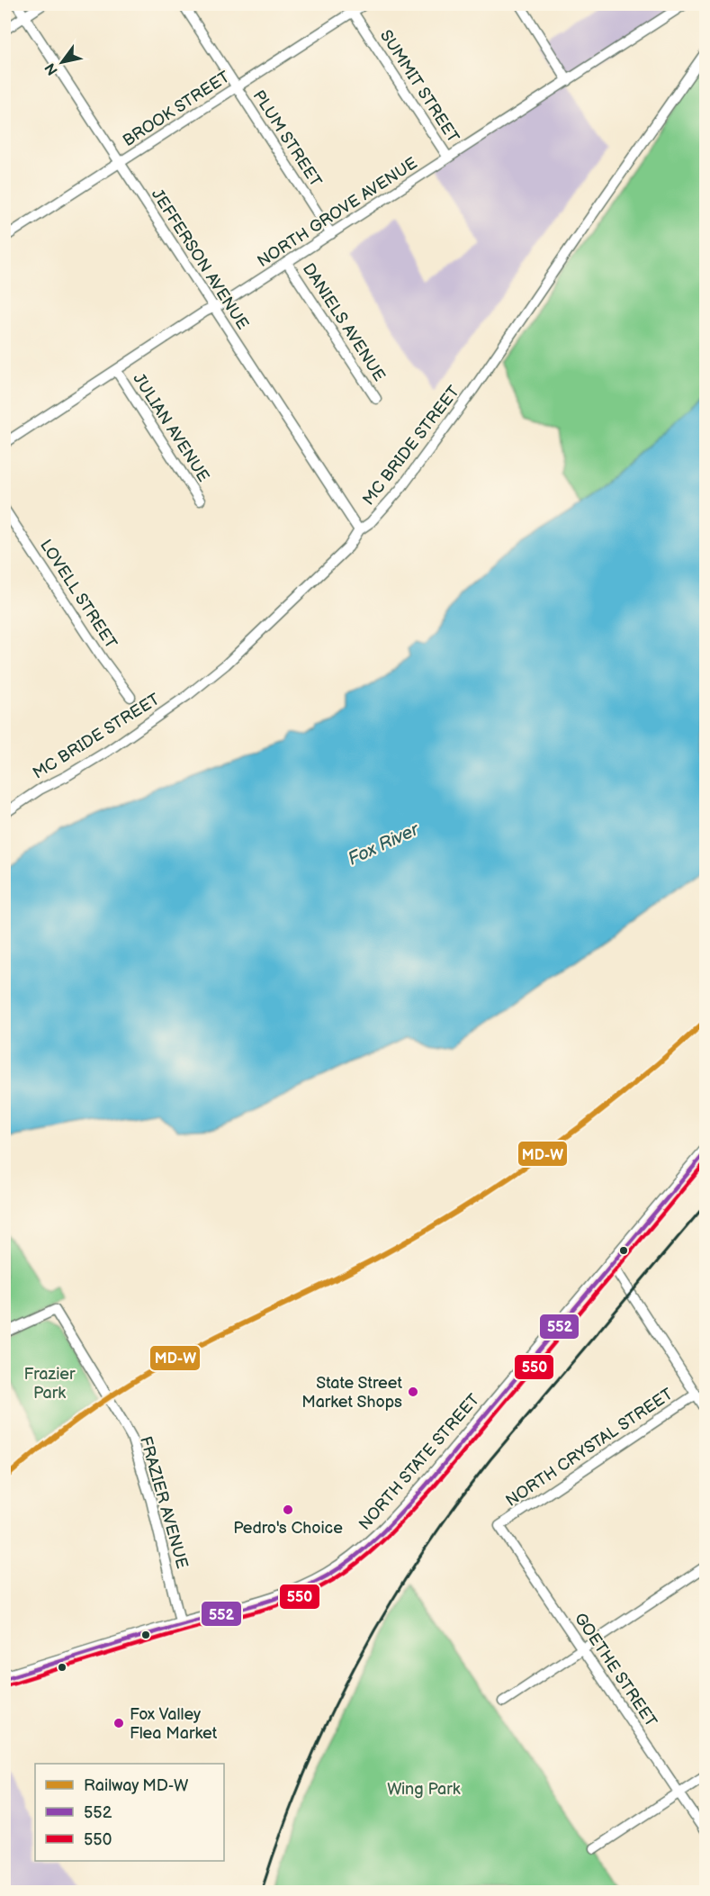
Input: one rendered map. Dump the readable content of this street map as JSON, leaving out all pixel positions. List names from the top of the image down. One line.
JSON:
{"streets":{"main road":["NORTH STATE STREET"],"street":["SUMMIT STREET","BROOK STREET","PLUM STREET","NORTH GROVE AVENUE","JEFFERSON AVENUE","DANIELS AVENUE","JULIAN AVENUE","MC BRIDE STREET","LOVELL STREET","NORTH CRYSTAL STREET","FRAZIER AVENUE","GOETHE STREET"]},"crossings":[["SUMMIT STREET","BROOK STREET"],["SUMMIT STREET","NORTH GROVE AVENUE"],["BROOK STREET","PLUM STREET"],["BROOK STREET","JEFFERSON AVENUE"],["PLUM STREET","NORTH GROVE AVENUE"],["NORTH GROVE AVENUE","JEFFERSON AVENUE"],["NORTH GROVE AVENUE","DANIELS AVENUE"],["NORTH GROVE AVENUE","JULIAN AVENUE"],["JEFFERSON AVENUE","MC BRIDE STREET"],["NORTH CRYSTAL STREET","GOETHE STREET"],["NORTH STATE STREET","FRAZIER AVENUE"]],"water":["Fox River"],"parks":["Frazier Park","Wing Park"],"places":["State Street Market Shops","Pedro's Choice","Fox Valley Flea Market"],"lines":["rail line MD-W","transit line 552","transit line 550"],"legend":["Railway MD-W","552","550"],"north":"bottom left"}
